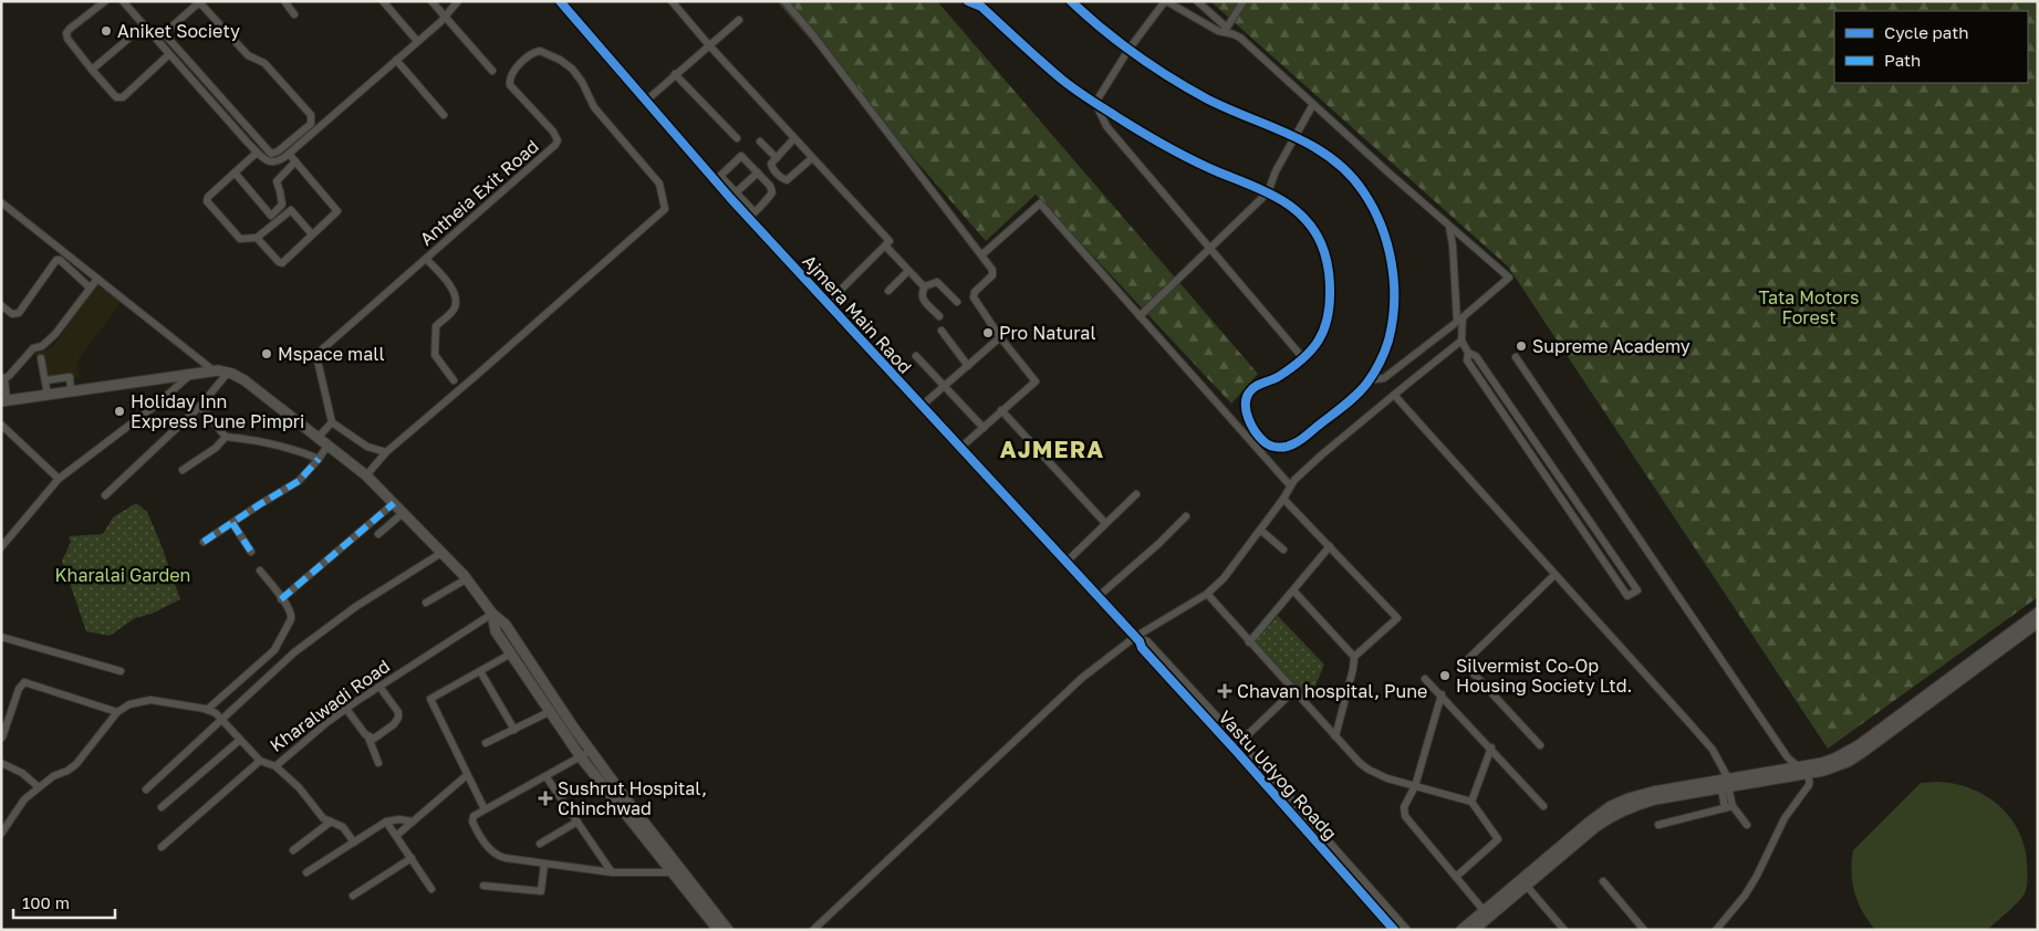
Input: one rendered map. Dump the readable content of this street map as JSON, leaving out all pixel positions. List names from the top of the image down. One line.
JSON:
{"streets":{"street":["Antheia Exit Road","Ajmera Main Raod","Kharalwadi Road","Vastu Udyog Roadg"]},"crossings":[["Ajmera Main Raod","Vastu Udyog Roadg"]],"districts":["AJMERA"],"parks":["Tata Motors Forest","Kharalai Garden"],"places":{"other":["Aniket Society","Pro Natural","Supreme Academy","Mspace mall","Holiday Inn Express Pune Pimpri","Silvermist Co-Op Housing Society Ltd."],"health":["Chavan hospital, Pune","Sushrut Hospital, Chinchwad"]},"legend":["Cycle path","Path"],"scale_bar":"100 m"}
